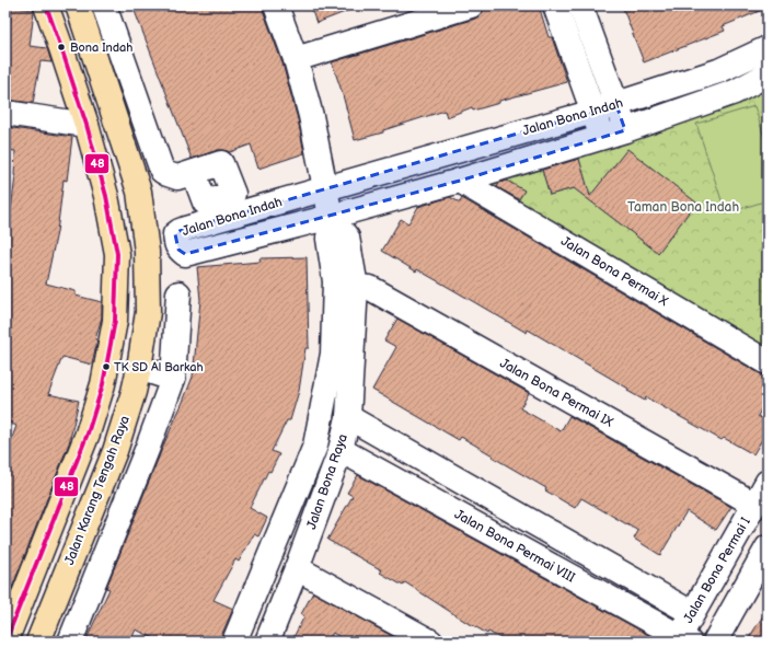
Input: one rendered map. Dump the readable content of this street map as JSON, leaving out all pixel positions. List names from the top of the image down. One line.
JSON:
{"streets":{"main road":["Jalan Karang Tengah Raya"],"street":["Jalan Bona Indah","Jalan Bona Permai X","Jalan Bona Permai IX","Jalan Bona Raya","Jalan Bona Permai VIII","Jalan Bona Permai I"]},"crossings":[["Jalan Bona Indah","Jalan Bona Permai X"],["Jalan Bona Indah","Jalan Bona Raya"],["Jalan Bona Permai IX","Jalan Bona Raya"],["Jalan Bona Permai IX","Jalan Bona Permai I"],["Jalan Bona Raya","Jalan Bona Permai VIII"],["Jalan Bona Permai VIII","Jalan Bona Permai I"]],"parks":["Taman Bona Indah"],"places":["Bona Indah","TK SD Al Barkah"],"lines":["transit line 48"]}
